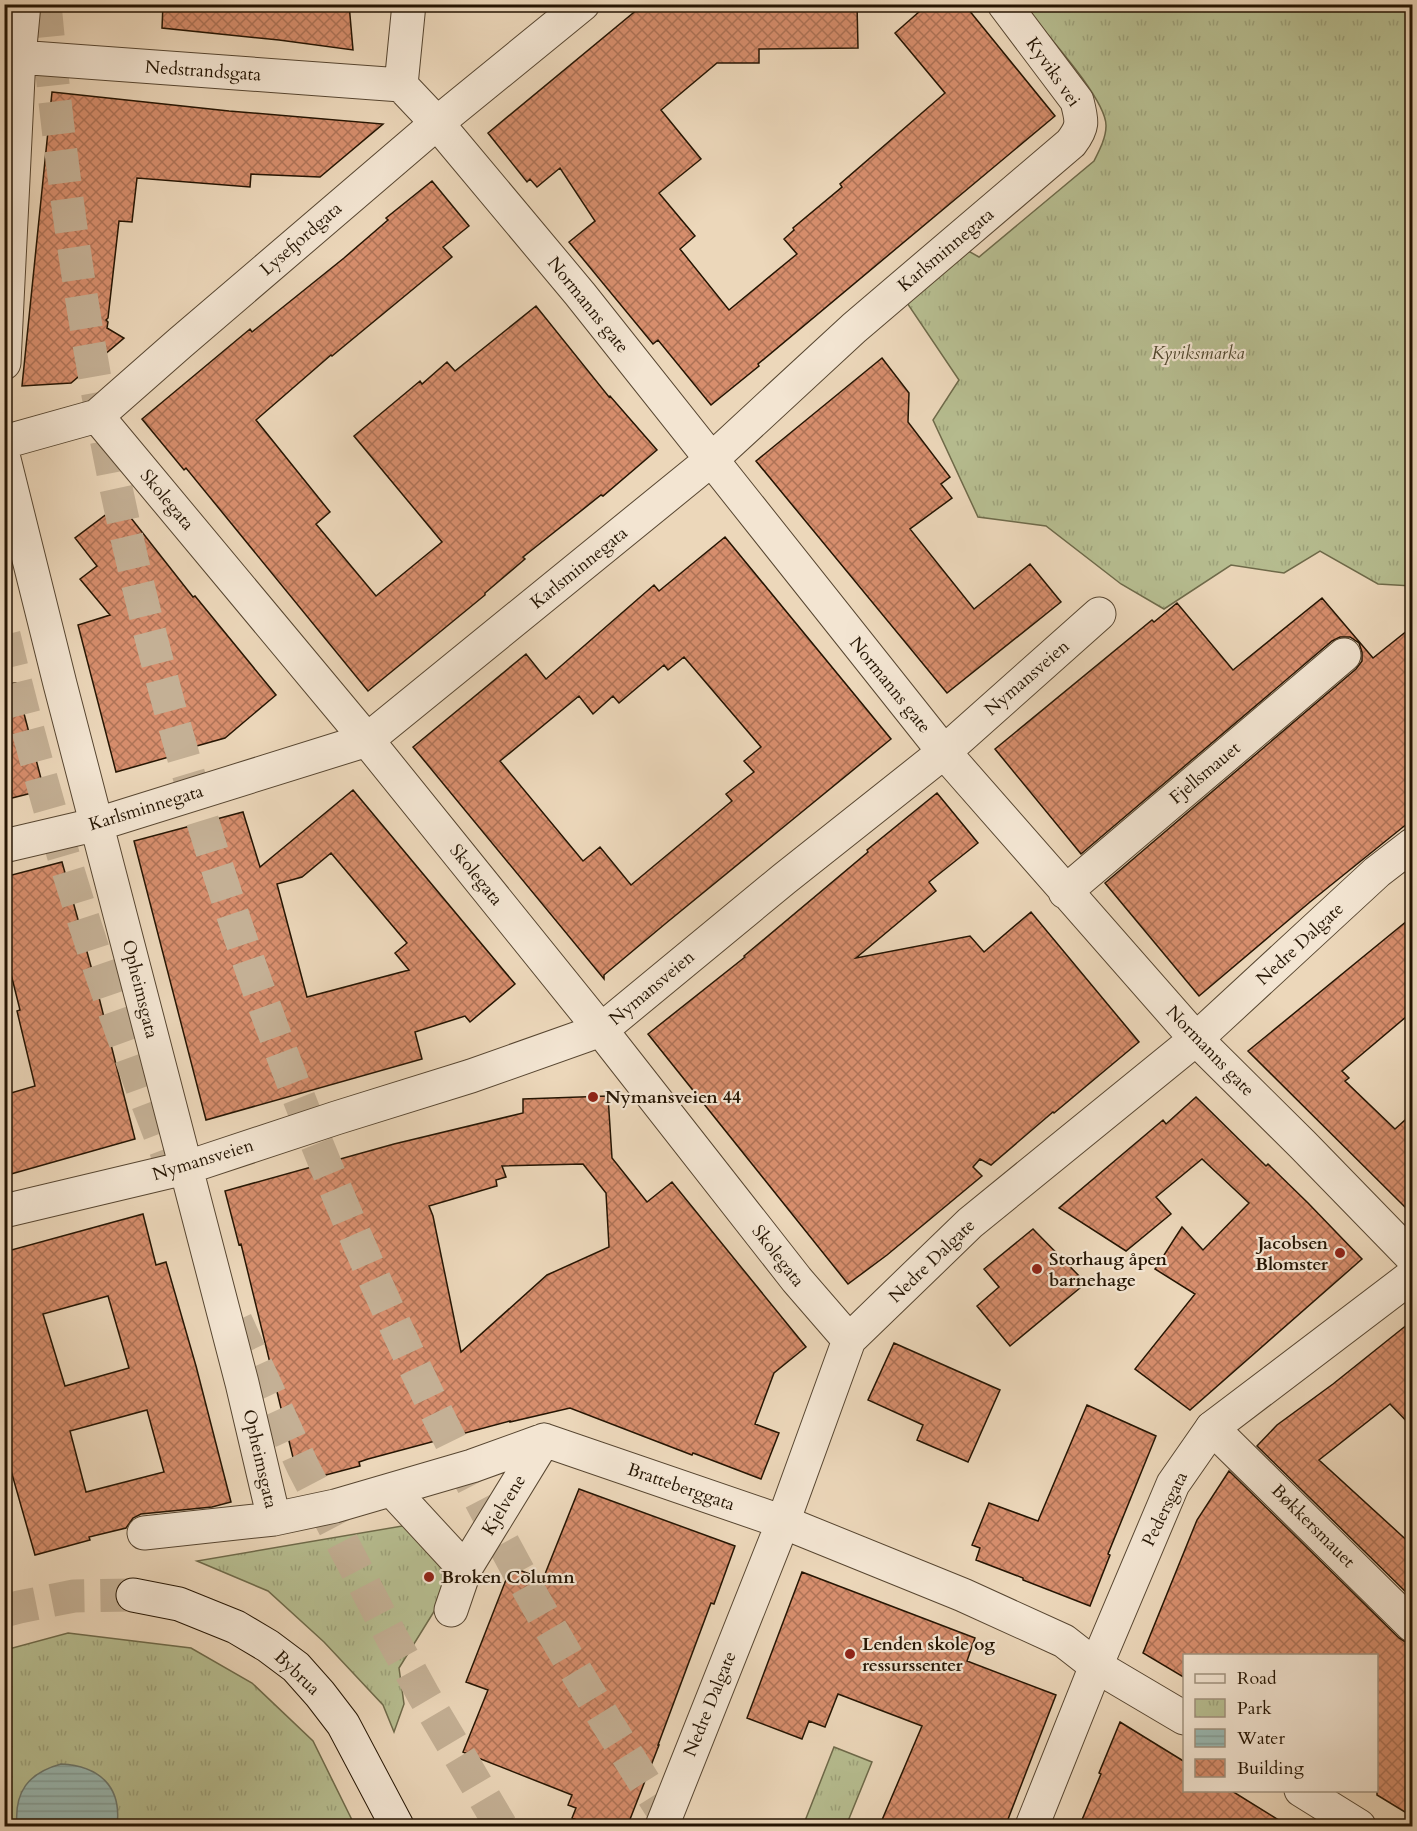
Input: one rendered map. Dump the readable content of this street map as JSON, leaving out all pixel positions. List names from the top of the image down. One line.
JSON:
{"streets":{"street":["Nedstrandsgata","Kyviks vei","Lysefjordgata","Karlsminnegata","Normanns gate","Skolegata","Nymansveien","Fjellsmauet","Nedre Dalgate","Opheimsgata","Bratteberggata","Kjelvene","Pedersgata","Bøkkersmauet","Bybrua"]},"crossings":[["Nedstrandsgata","Normanns gate"],["Kyviks vei","Karlsminnegata"],["Lysefjordgata","Normanns gate"],["Lysefjordgata","Skolegata"],["Karlsminnegata","Normanns gate"],["Karlsminnegata","Skolegata"],["Karlsminnegata","Opheimsgata"],["Normanns gate","Nymansveien"],["Normanns gate","Fjellsmauet"],["Normanns gate","Nedre Dalgate"],["Skolegata","Nymansveien"],["Skolegata","Nedre Dalgate"],["Nymansveien","Opheimsgata"],["Nedre Dalgate","Bratteberggata"],["Bratteberggata","Kjelvene"],["Bratteberggata","Pedersgata"],["Pedersgata","Bøkkersmauet"]],"parks":["Kyviksmarka"],"places":["Nymansveien 44","Jacobsen Blomster","Storhaug åpen barnehage","Broken Column","Lenden skole og ressurssenter"],"legend":["Road","Park","Water","Building"]}
